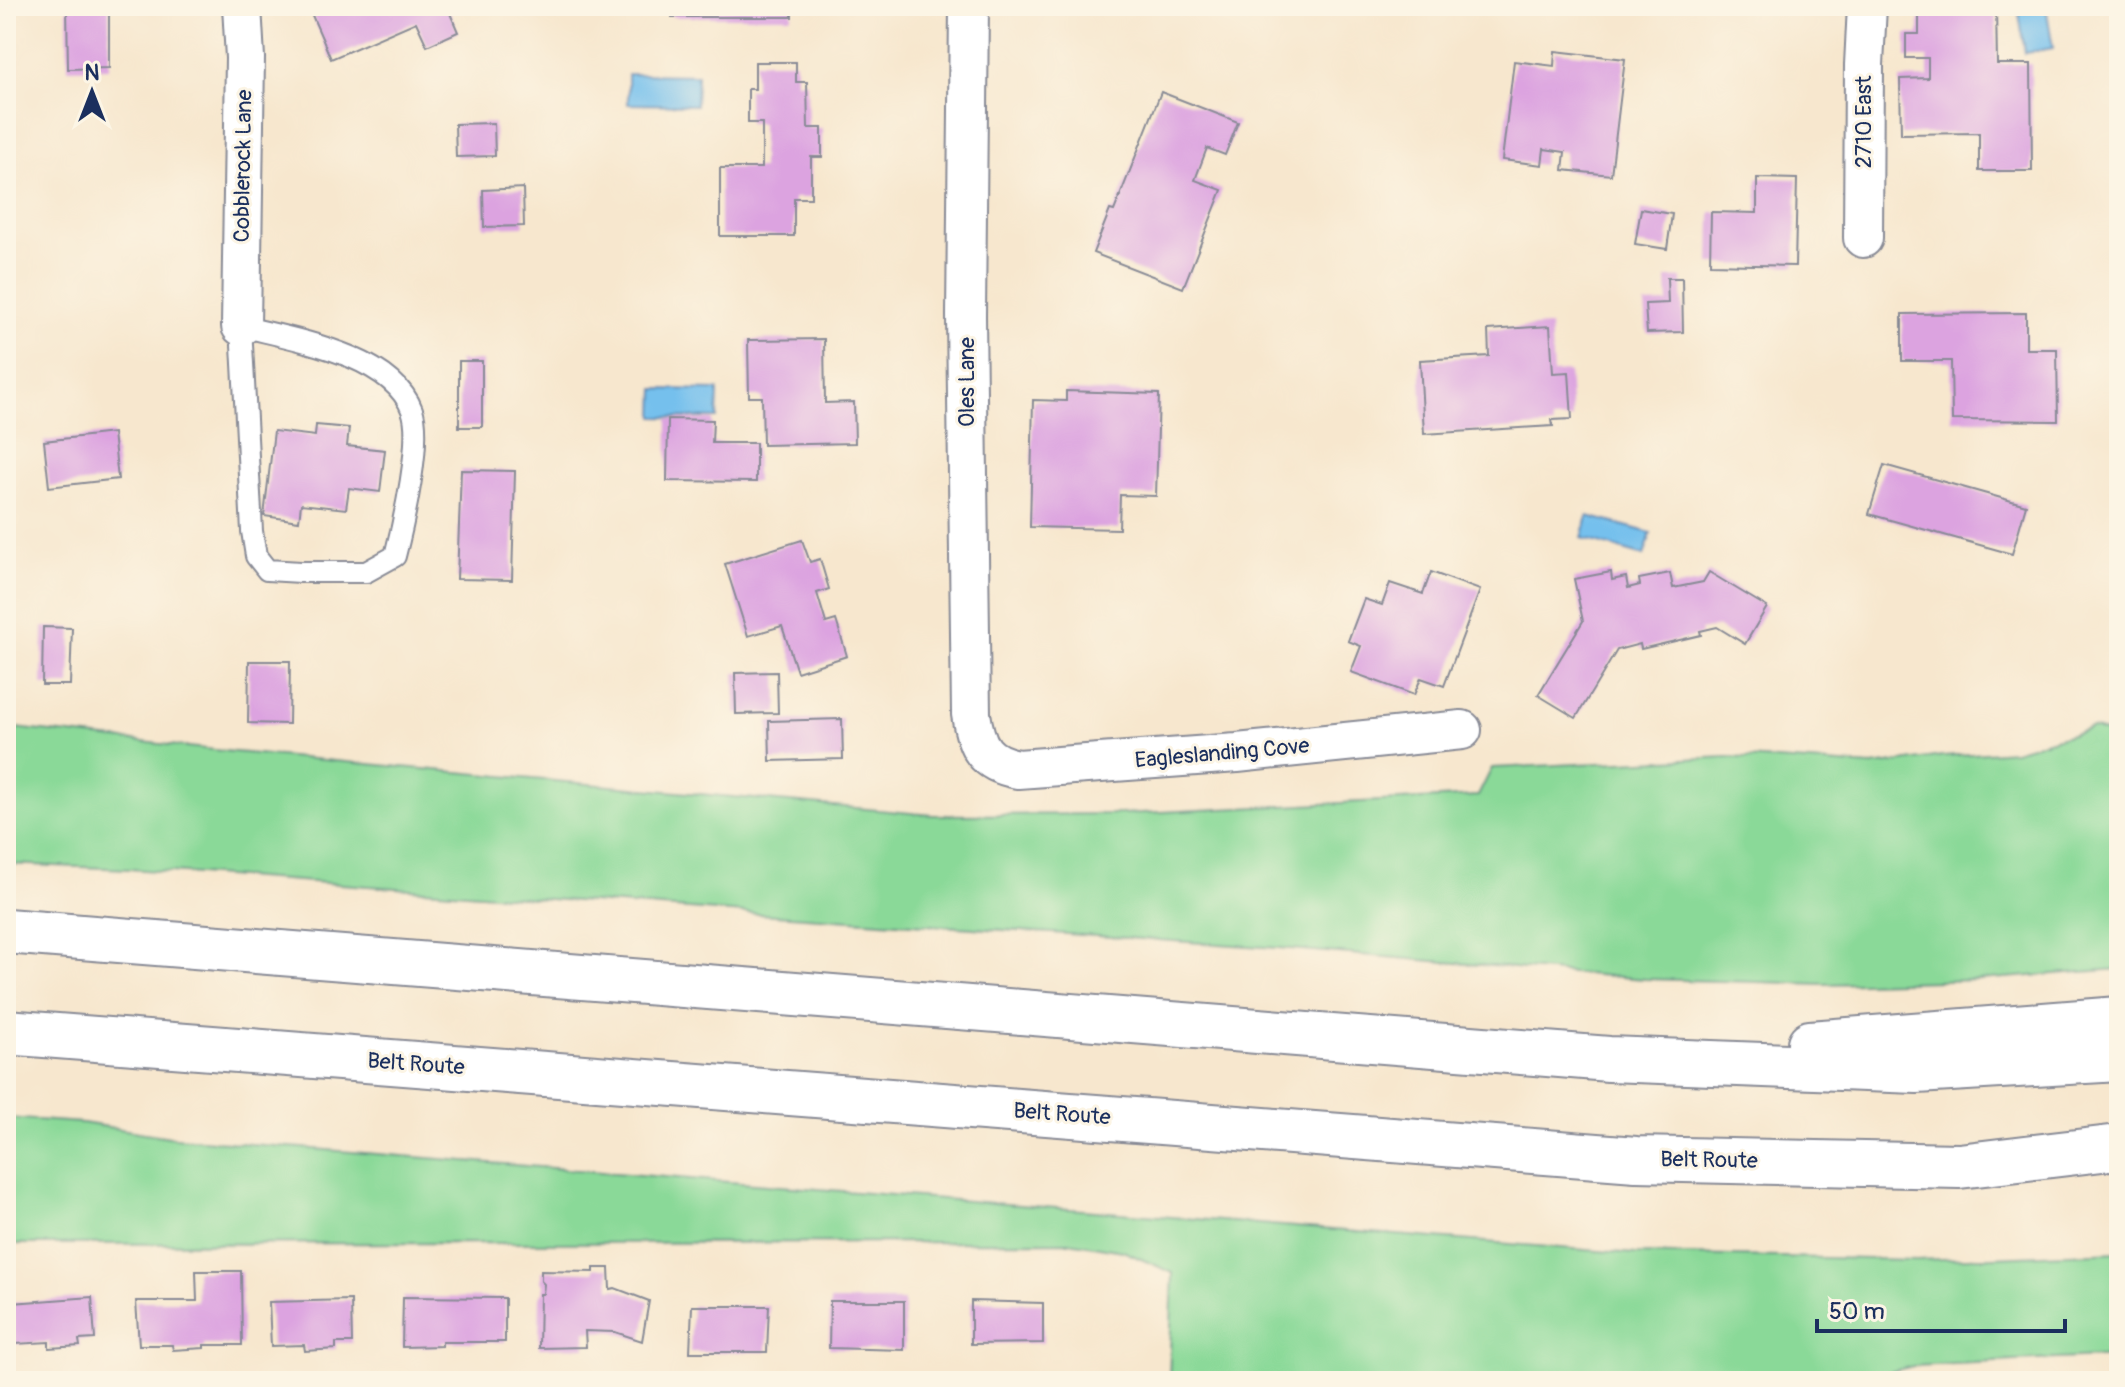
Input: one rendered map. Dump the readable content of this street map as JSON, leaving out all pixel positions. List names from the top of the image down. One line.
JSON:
{"streets":{"highway":["Belt Route"],"street":["2710 East","Cobblerock Lane","Oles Lane","Eagleslanding Cove"]},"crossings":[["Oles Lane","Eagleslanding Cove"]],"scale_bar":"50 m","north":"top"}
